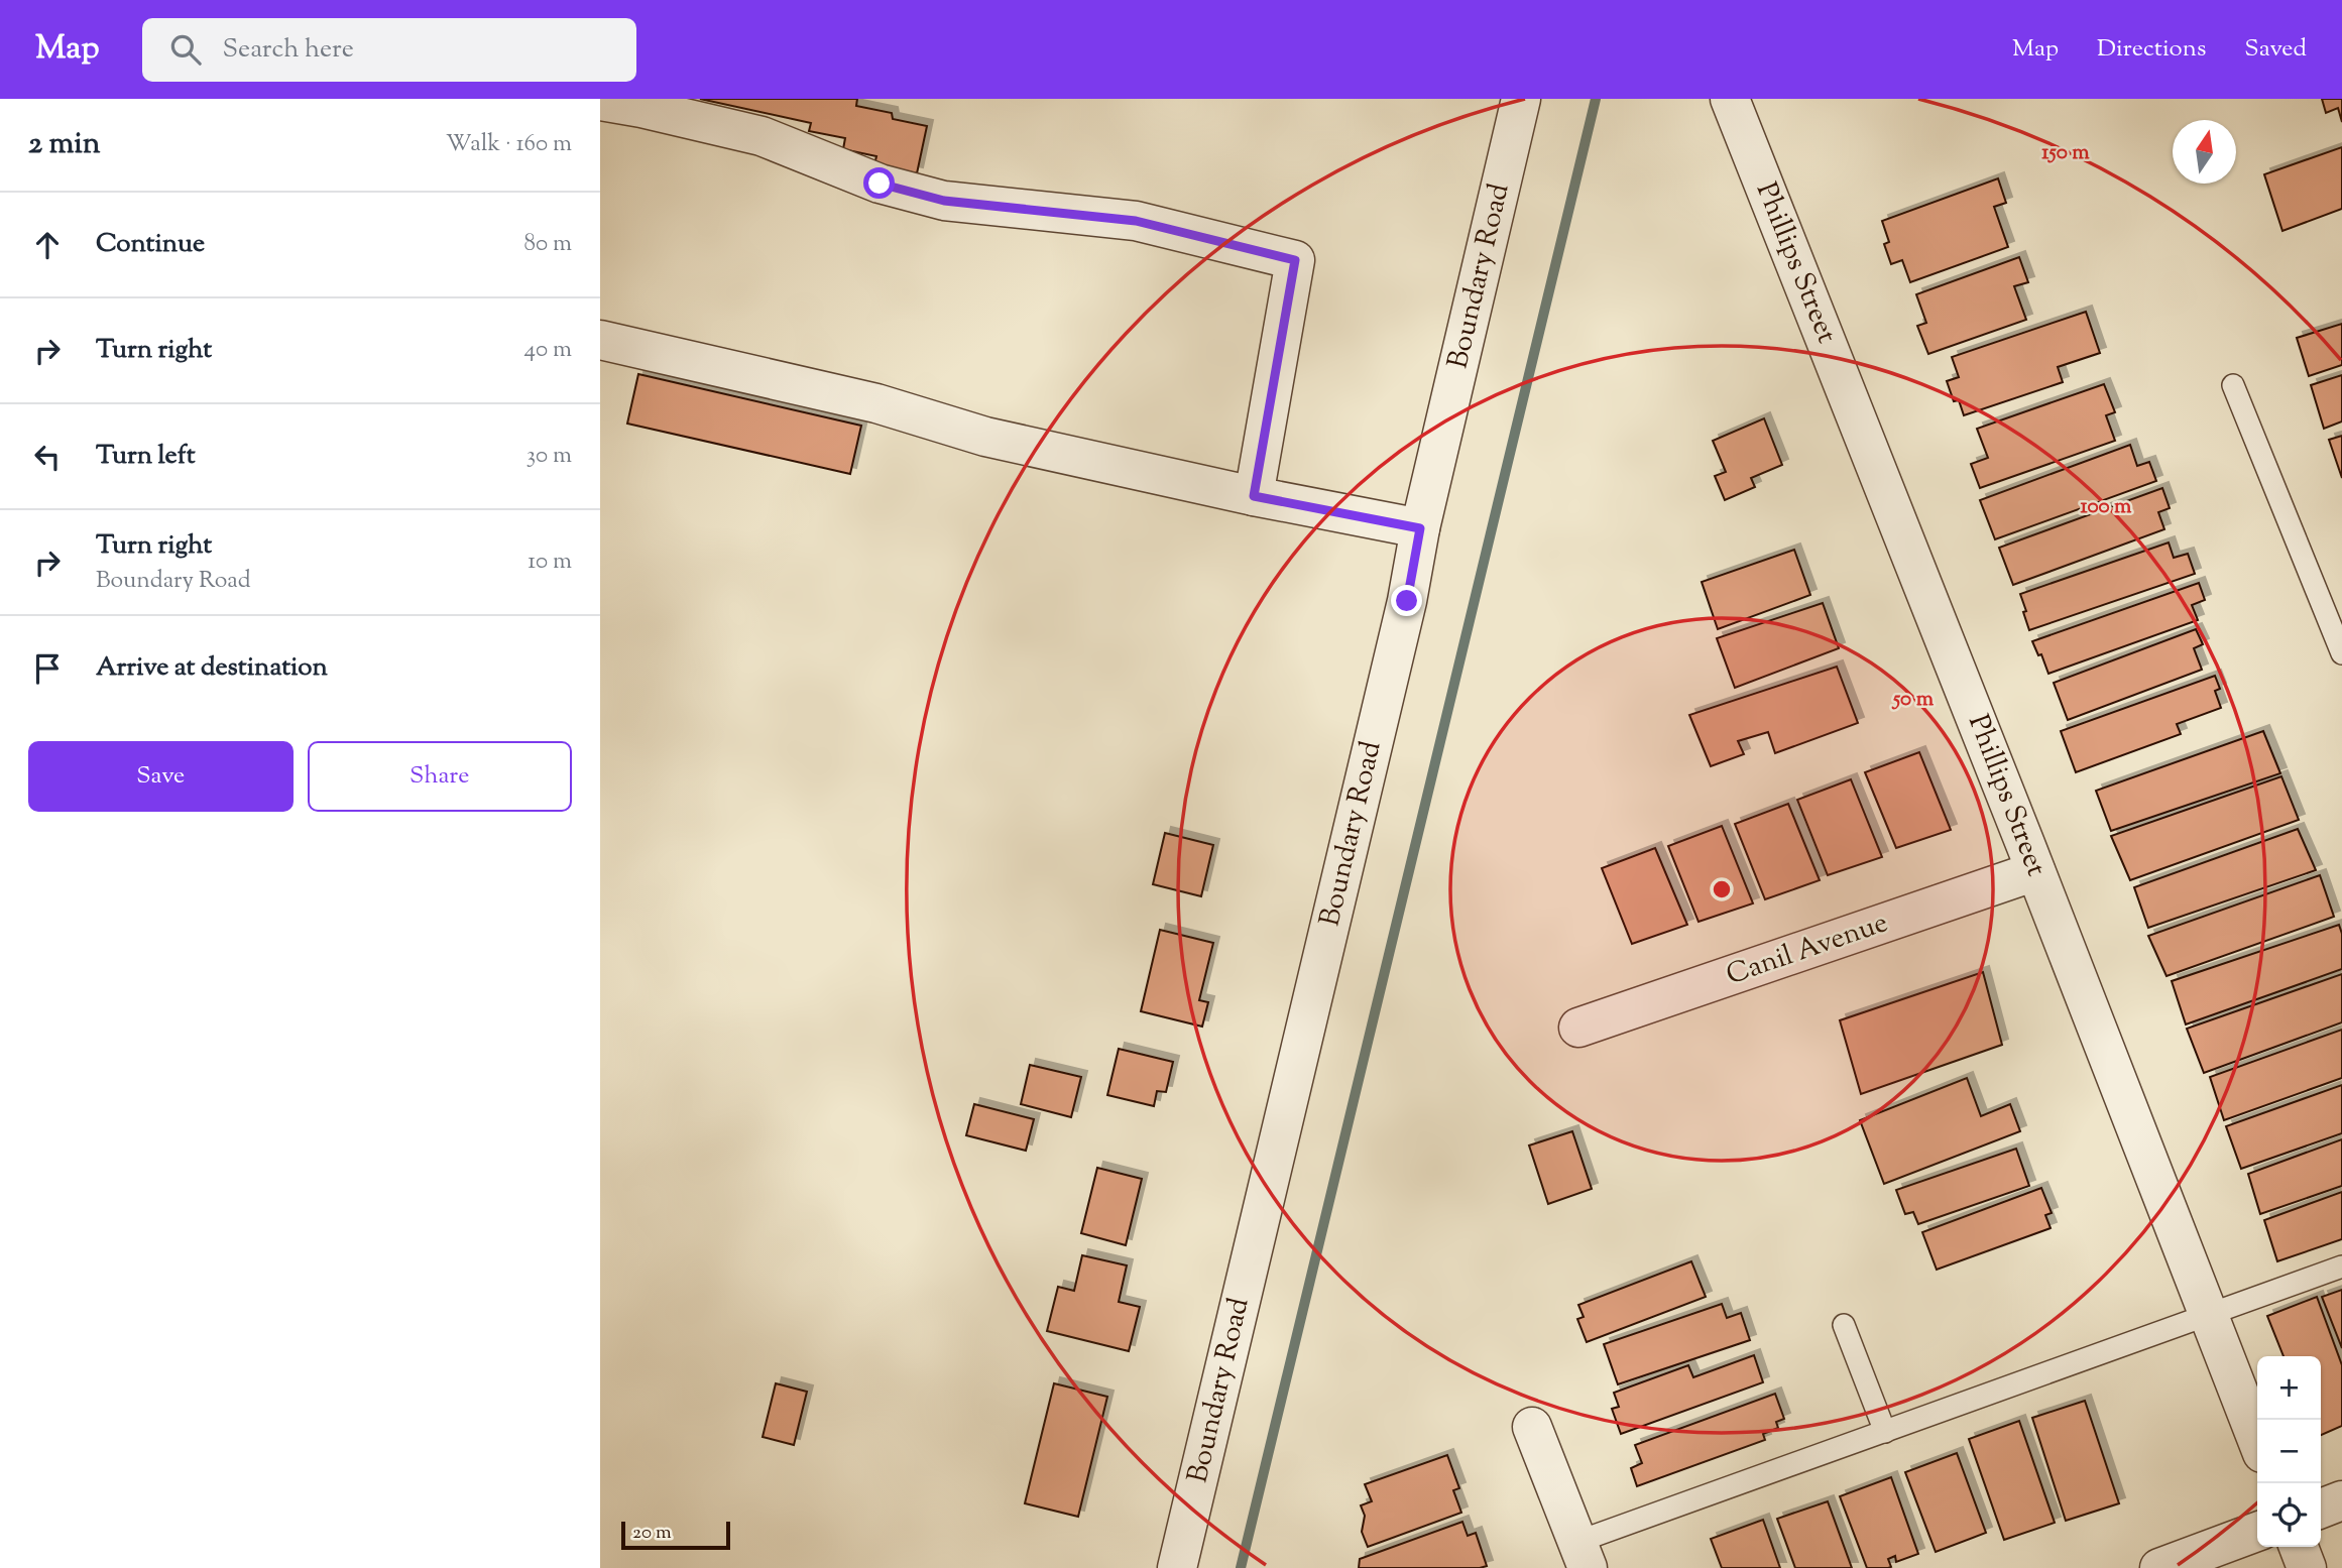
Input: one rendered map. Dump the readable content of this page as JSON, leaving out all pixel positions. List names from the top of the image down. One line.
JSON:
{"streets":{"street":["Phillips Street","Boundary Road","Canil Avenue"]},"crossings":[["Phillips Street","Canil Avenue"]],"scale_bar":"20 m","north":"top","page":{"header":"Map","search":"Search here","nav":["Map","Directions","Saved"],"heading":["2 min","Walk · 160 m"],"list":[["Continue","80 m"],["Turn right","40 m"],["Turn left","30 m"],["Turn right","Boundary Road","10 m"],"Arrive at destination"],"buttons":["Save","Share"],"map_buttons":["+","−"],"scale":"20 m"},"rings":["150 m","100 m","50 m"]}
